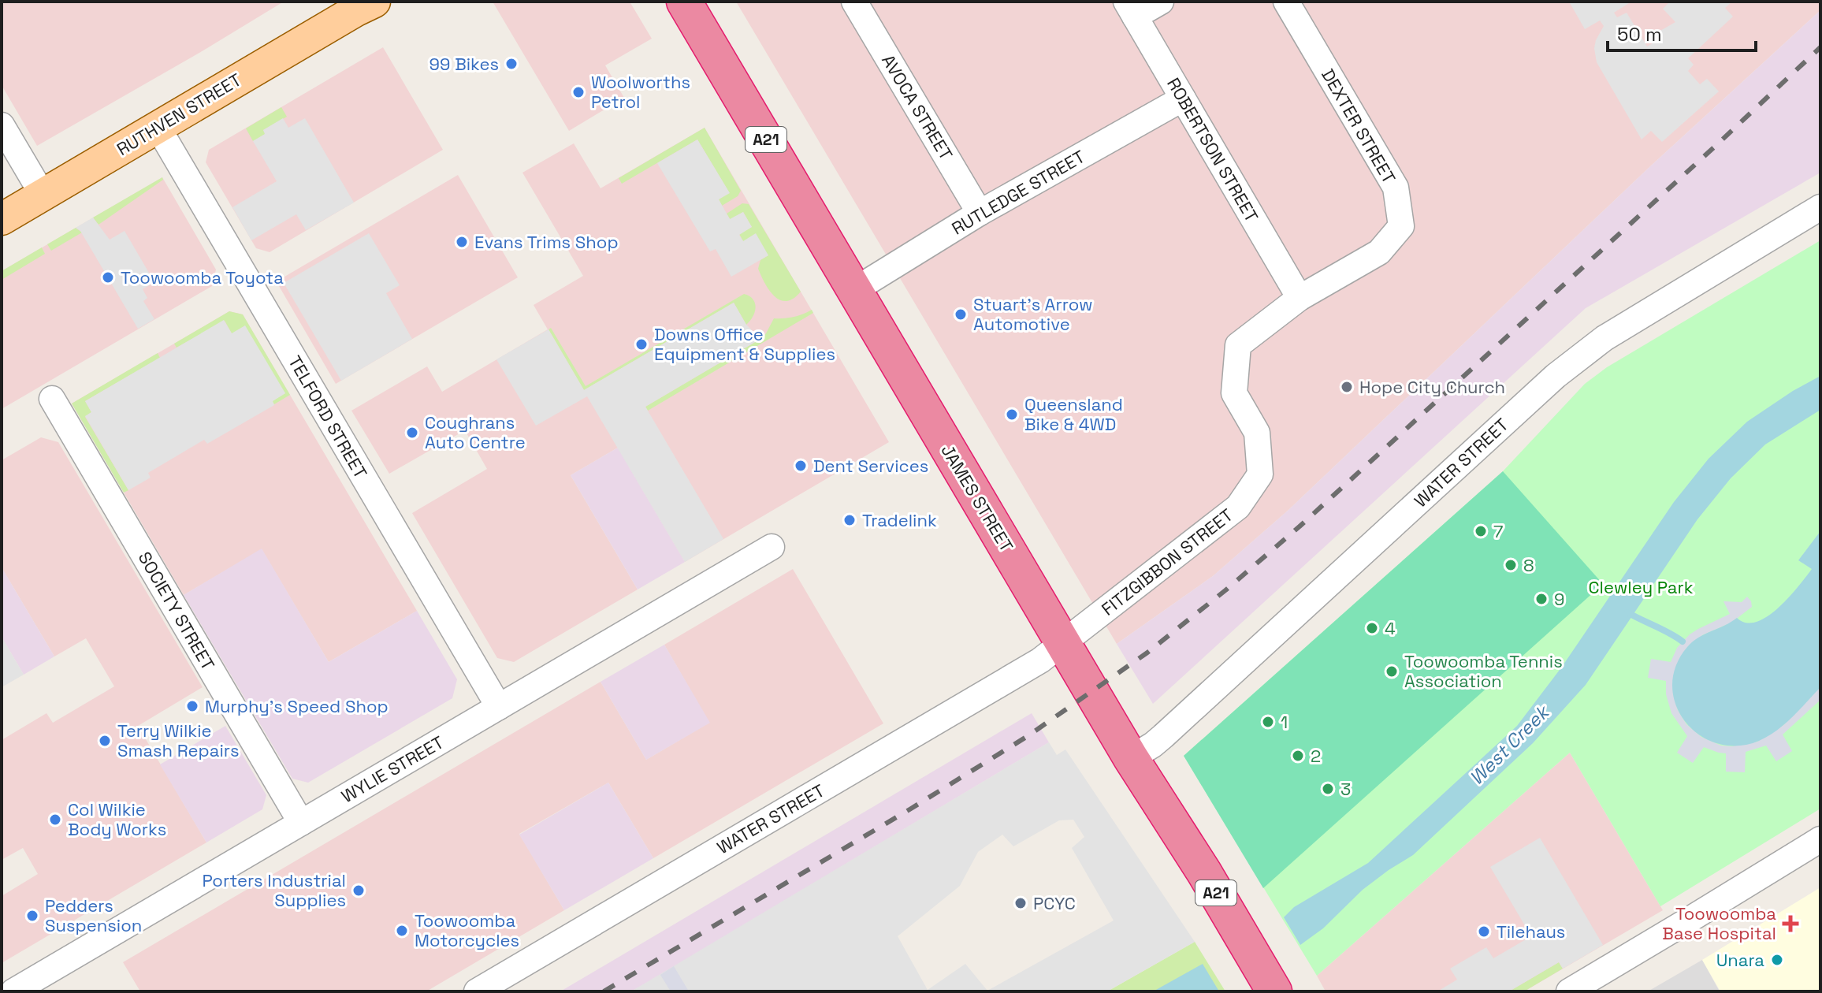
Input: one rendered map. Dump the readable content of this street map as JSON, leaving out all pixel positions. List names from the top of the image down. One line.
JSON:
{"streets":{"highway":["A21","JAMES STREET"],"main road":["RUTHVEN STREET"],"street":["AVOCA STREET","DEXTER STREET","ROBERTSON STREET","RUTLEDGE STREET","TELFORD STREET","WATER STREET","FITZGIBBON STREET","SOCIETY STREET","WYLIE STREET"]},"crossings":[["AVOCA STREET","RUTLEDGE STREET"],["RUTHVEN STREET","TELFORD STREET"],["DEXTER STREET","FITZGIBBON STREET"],["ROBERTSON STREET","RUTLEDGE STREET"],["ROBERTSON STREET","FITZGIBBON STREET"],["RUTLEDGE STREET","JAMES STREET"],["TELFORD STREET","WYLIE STREET"],["WATER STREET","JAMES STREET"],["WATER STREET","FITZGIBBON STREET"],["JAMES STREET","FITZGIBBON STREET"],["SOCIETY STREET","WYLIE STREET"]],"water":["West Creek"],"parks":["Clewley Park"],"places":{"other":["99 Bikes","Woolworths Petrol","Evans Trims Shop","Toowoomba Toyota","Stuart's Arrow Automotive","Downs Office Equipment & Supplies","Hope City Church","Queensland Bike & 4WD","Coughrans Auto Centre","Dent Services","Tradelink","7","8","9","4","Toowoomba Tennis Association","Murphy's Speed Shop","1","Terry Wilkie Smash Repairs","2","3","Col Wilkie Body Works","Porters Industrial Supplies","PCYC","Pedders Suspension","Toowoomba Motorcycles","Tilehaus","Unara"],"health":["Toowoomba Base Hospital"]},"scale_bar":"50 m"}
